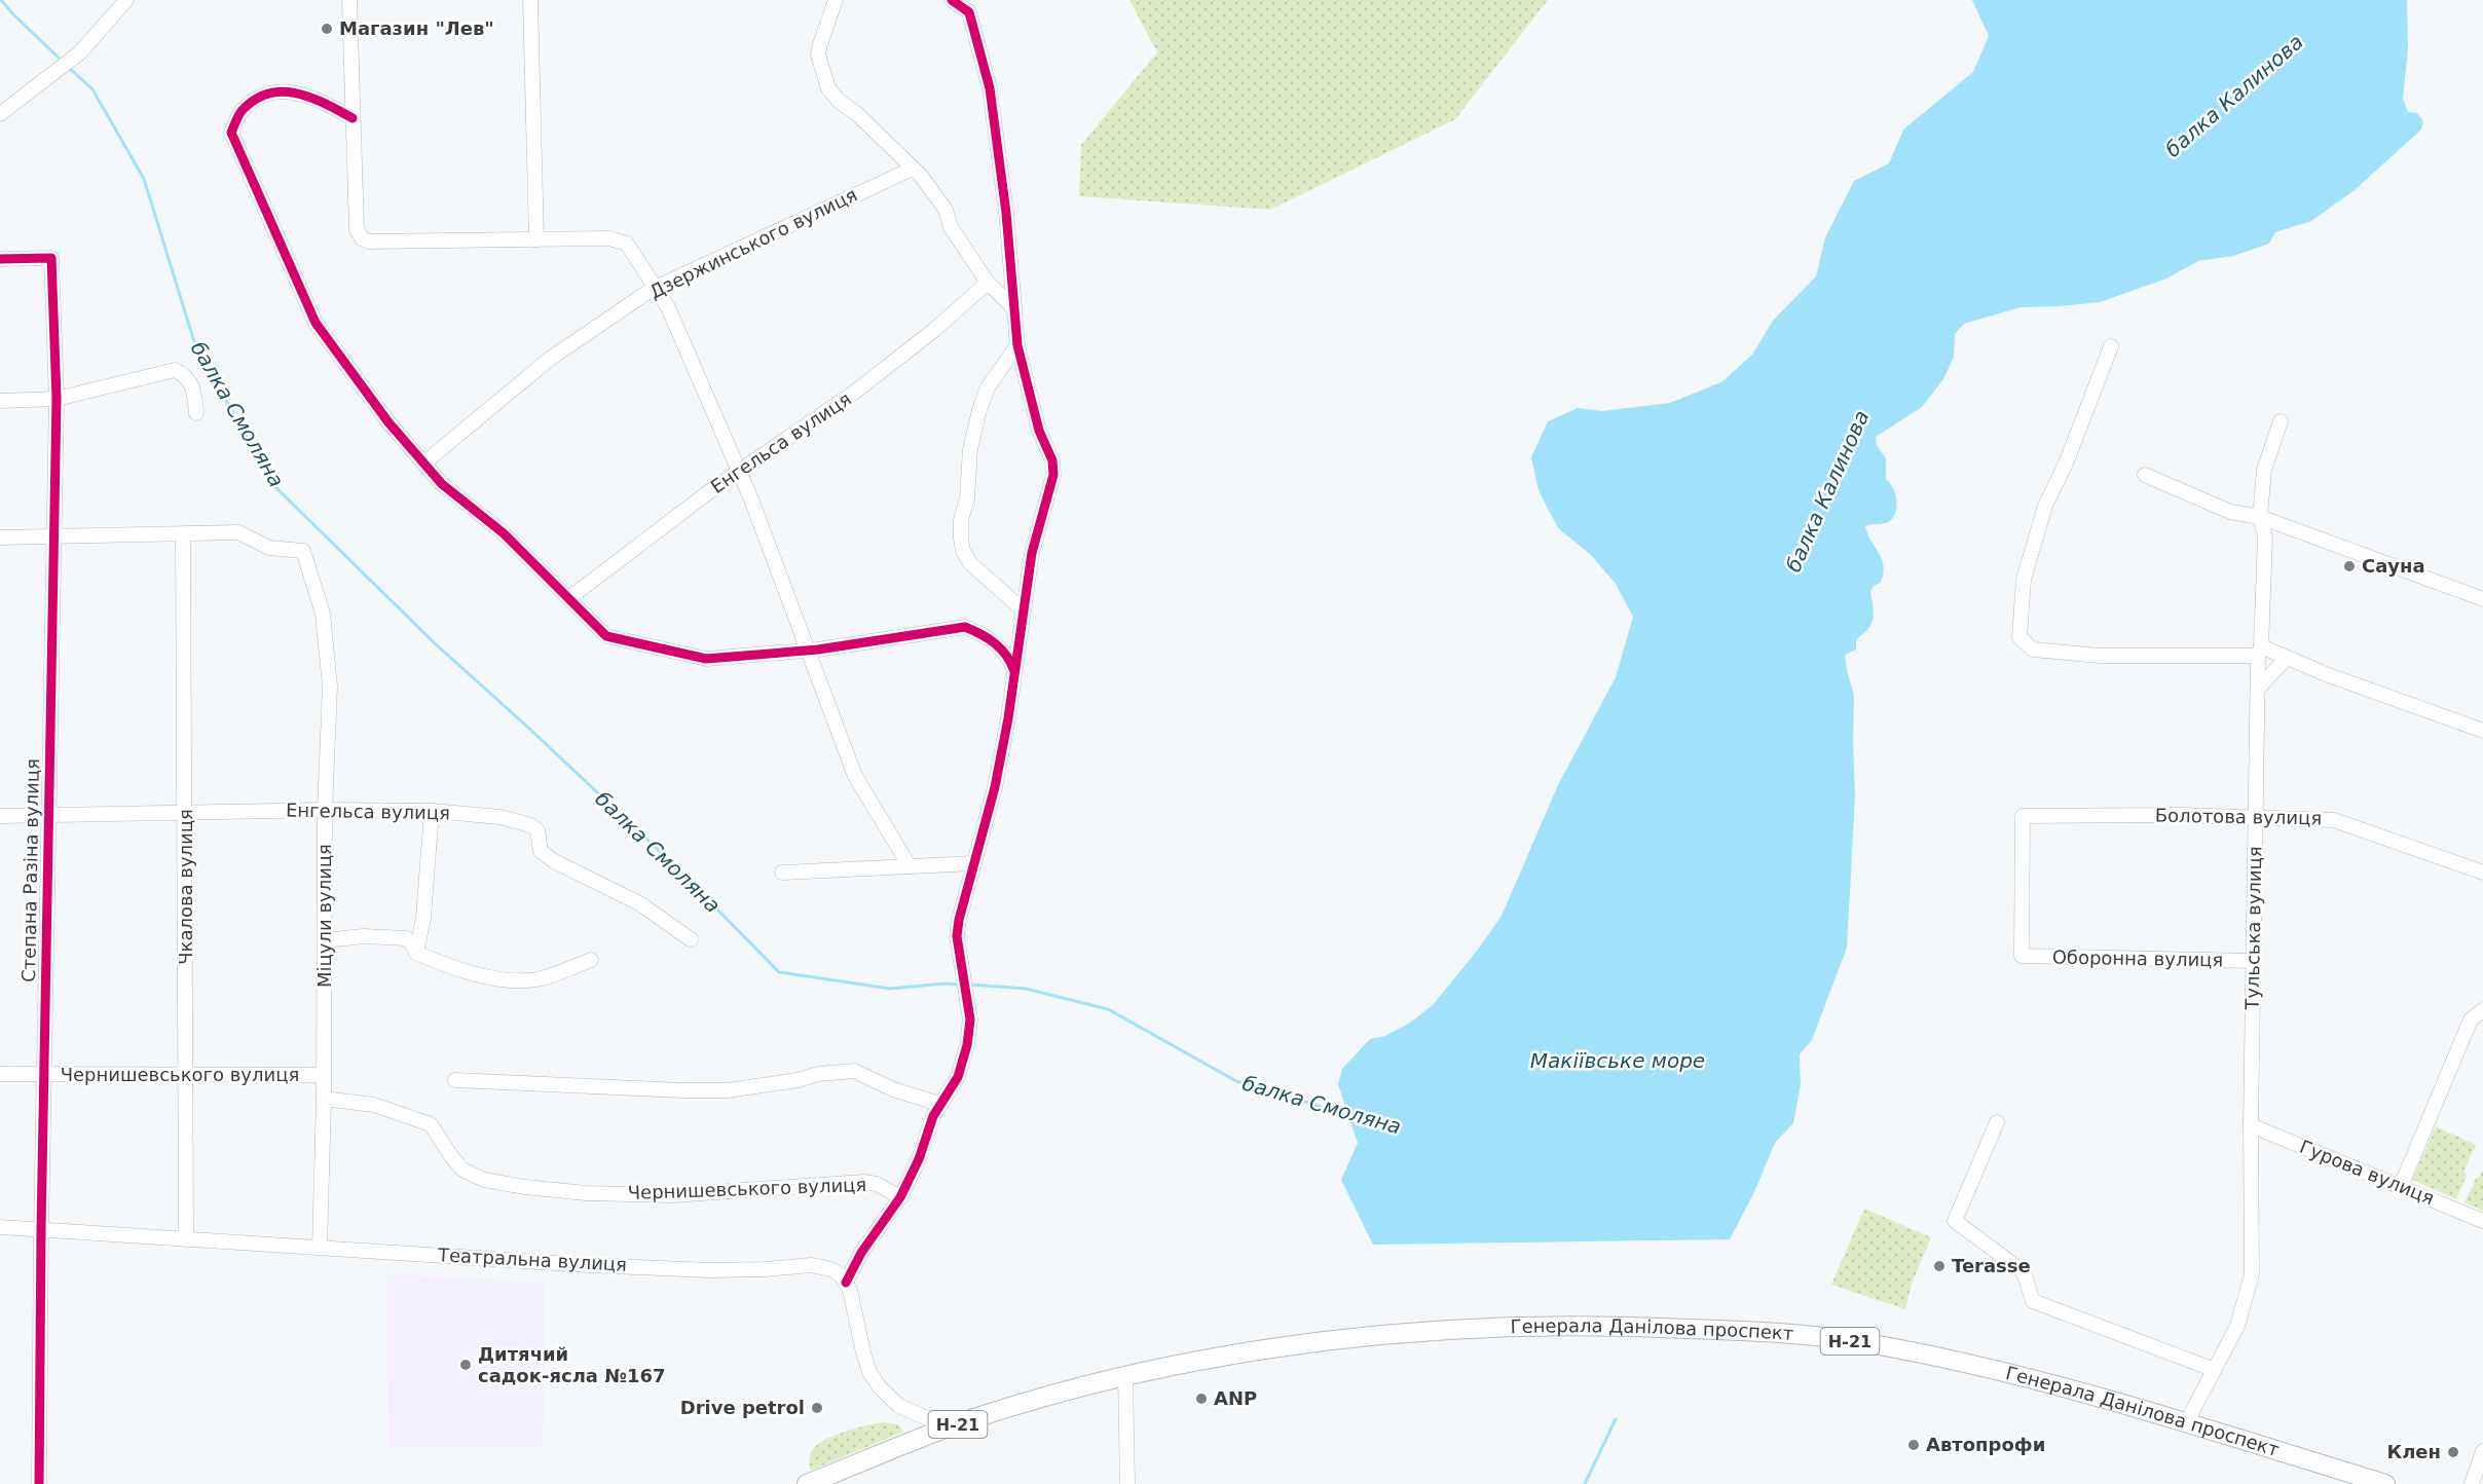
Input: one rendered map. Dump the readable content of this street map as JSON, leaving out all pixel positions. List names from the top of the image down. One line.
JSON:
{"streets":{"main road":["Генерала Данілова проспект","Н-21"],"street":["Дзержинського вулиця","Енгельса вулиця","Болотова вулиця","Степана Разіна вулиця","Чкалова вулиця","Міцули вулиця","Тульська вулиця","Оборонна вулиця","Чернишевського вулиця","Гурова вулиця","Театральна вулиця"]},"crossings":[["Енгельса вулиця","Степана Разіна вулиця"],["Енгельса вулиця","Чкалова вулиця"],["Енгельса вулиця","Міцули вулиця"],["Болотова вулиця","Тульська вулиця"],["Болотова вулиця","Оборонна вулиця"],["Степана Разіна вулиця","Чернишевського вулиця"],["Степана Разіна вулиця","Театральна вулиця"],["Чкалова вулиця","Міцули вулиця"],["Чкалова вулиця","Чернишевського вулиця"],["Чкалова вулиця","Театральна вулиця"],["Міцули вулиця","Чернишевського вулиця"],["Міцули вулиця","Театральна вулиця"],["Тульська вулиця","Оборонна вулиця"],["Тульська вулиця","Гурова вулиця"],["Тульська вулиця","Генерала Данілова проспект"],["Генерала Данілова проспект","Н-21"]],"water":["балка Калинова","балка Смоляна","Макіївське море"],"places":["Магазин \"Лев\"","Сауна","Terasse","Дитячий садок-ясла №167","ANP","Drive petrol","Автопрофи","Клен"]}
